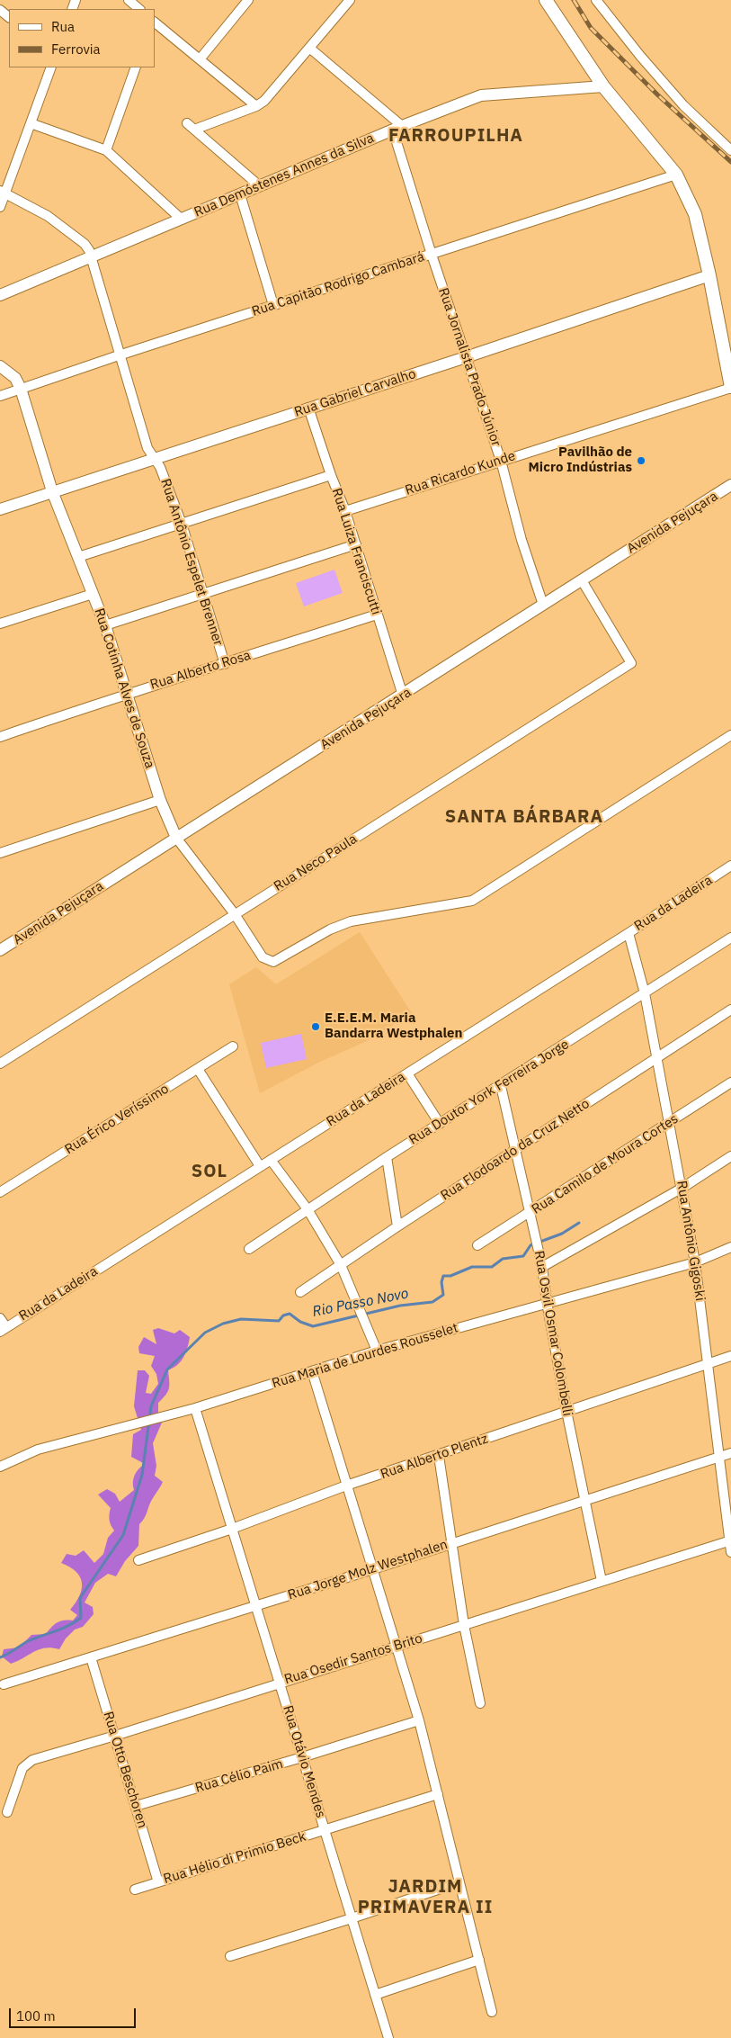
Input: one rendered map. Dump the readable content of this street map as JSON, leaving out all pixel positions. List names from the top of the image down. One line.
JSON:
{"streets":{"street":["Rua Demóstenes Annes da Silva","Rua Capitão Rodrigo Cambará","Rua Jornalista Prado Júnior","Rua Gabriel Carvalho","Rua Ricardo Kunde","Avenida Pejuçara","Rua Luiza Franciscutti","Rua Antônio Espelet Brenner","Rua Alberto Rosa","Rua Cotinha Alves de Souza","Rua Neco Paula","Rua da Ladeira","Rua Doutor York Ferreira Jorge","Rua Érico Veríssimo","Rua Flodoardo da Cruz Netto","Rua Camilo de Moura Cortes","Rua Antônio Gigoski","Rua Osvil Osmar Colombelli","Rua Maria de Lourdes Rousselet","Rua Alberto Plentz","Rua Jorge Molz Westphalen","Rua Osedir Santos Brito","Rua Otávio Mendes","Rua Otto Beschoren","Rua Célio Paim","Rua Hélio di Primio Beck"]},"crossings":[["Rua Demóstenes Annes da Silva","Rua Jornalista Prado Júnior"],["Rua Demóstenes Annes da Silva","Rua Antônio Espelet Brenner"],["Rua Capitão Rodrigo Cambará","Rua Jornalista Prado Júnior"],["Rua Capitão Rodrigo Cambará","Rua Antônio Espelet Brenner"],["Rua Capitão Rodrigo Cambará","Rua Cotinha Alves de Souza"],["Rua Jornalista Prado Júnior","Rua Gabriel Carvalho"],["Rua Jornalista Prado Júnior","Rua Ricardo Kunde"],["Rua Jornalista Prado Júnior","Avenida Pejuçara"],["Rua Gabriel Carvalho","Rua Luiza Franciscutti"],["Rua Gabriel Carvalho","Rua Antônio Espelet Brenner"],["Rua Gabriel Carvalho","Rua Cotinha Alves de Souza"],["Rua Ricardo Kunde","Rua Luiza Franciscutti"],["Avenida Pejuçara","Rua Luiza Franciscutti"],["Avenida Pejuçara","Rua Cotinha Alves de Souza"],["Avenida Pejuçara","Rua Neco Paula"],["Rua Luiza Franciscutti","Rua Alberto Rosa"],["Rua Antônio Espelet Brenner","Rua Alberto Rosa"],["Rua Alberto Rosa","Rua Cotinha Alves de Souza"],["Rua Cotinha Alves de Souza","Rua Neco Paula"],["Rua da Ladeira","Rua Antônio Gigoski"],["Rua Doutor York Ferreira Jorge","Rua Antônio Gigoski"],["Rua Doutor York Ferreira Jorge","Rua Osvil Osmar Colombelli"],["Rua Flodoardo da Cruz Netto","Rua Antônio Gigoski"],["Rua Flodoardo da Cruz Netto","Rua Osvil Osmar Colombelli"],["Rua Camilo de Moura Cortes","Rua Antônio Gigoski"],["Rua Camilo de Moura Cortes","Rua Osvil Osmar Colombelli"],["Rua Antônio Gigoski","Rua Maria de Lourdes Rousselet"],["Rua Antônio Gigoski","Rua Alberto Plentz"],["Rua Antônio Gigoski","Rua Jorge Molz Westphalen"],["Rua Antônio Gigoski","Rua Osedir Santos Brito"],["Rua Osvil Osmar Colombelli","Rua Maria de Lourdes Rousselet"],["Rua Osvil Osmar Colombelli","Rua Alberto Plentz"],["Rua Osvil Osmar Colombelli","Rua Jorge Molz Westphalen"],["Rua Osvil Osmar Colombelli","Rua Osedir Santos Brito"],["Rua Maria de Lourdes Rousselet","Rua Otávio Mendes"],["Rua Alberto Plentz","Rua Otávio Mendes"],["Rua Jorge Molz Westphalen","Rua Otávio Mendes"],["Rua Jorge Molz Westphalen","Rua Otto Beschoren"],["Rua Osedir Santos Brito","Rua Otávio Mendes"],["Rua Osedir Santos Brito","Rua Otto Beschoren"],["Rua Otávio Mendes","Rua Célio Paim"],["Rua Otávio Mendes","Rua Hélio di Primio Beck"],["Rua Otto Beschoren","Rua Célio Paim"],["Rua Otto Beschoren","Rua Hélio di Primio Beck"]],"districts":["FARROUPILHA","SANTA BÁRBARA","SOL","JARDIM PRIMAVERA II"],"water":["Rio Passo Novo"],"places":["Pavilhão de Micro Indústrias","E.E.E.M. Maria Bandarra Westphalen"],"legend":["Rua","Ferrovia"],"scale_bar":"100 m"}
